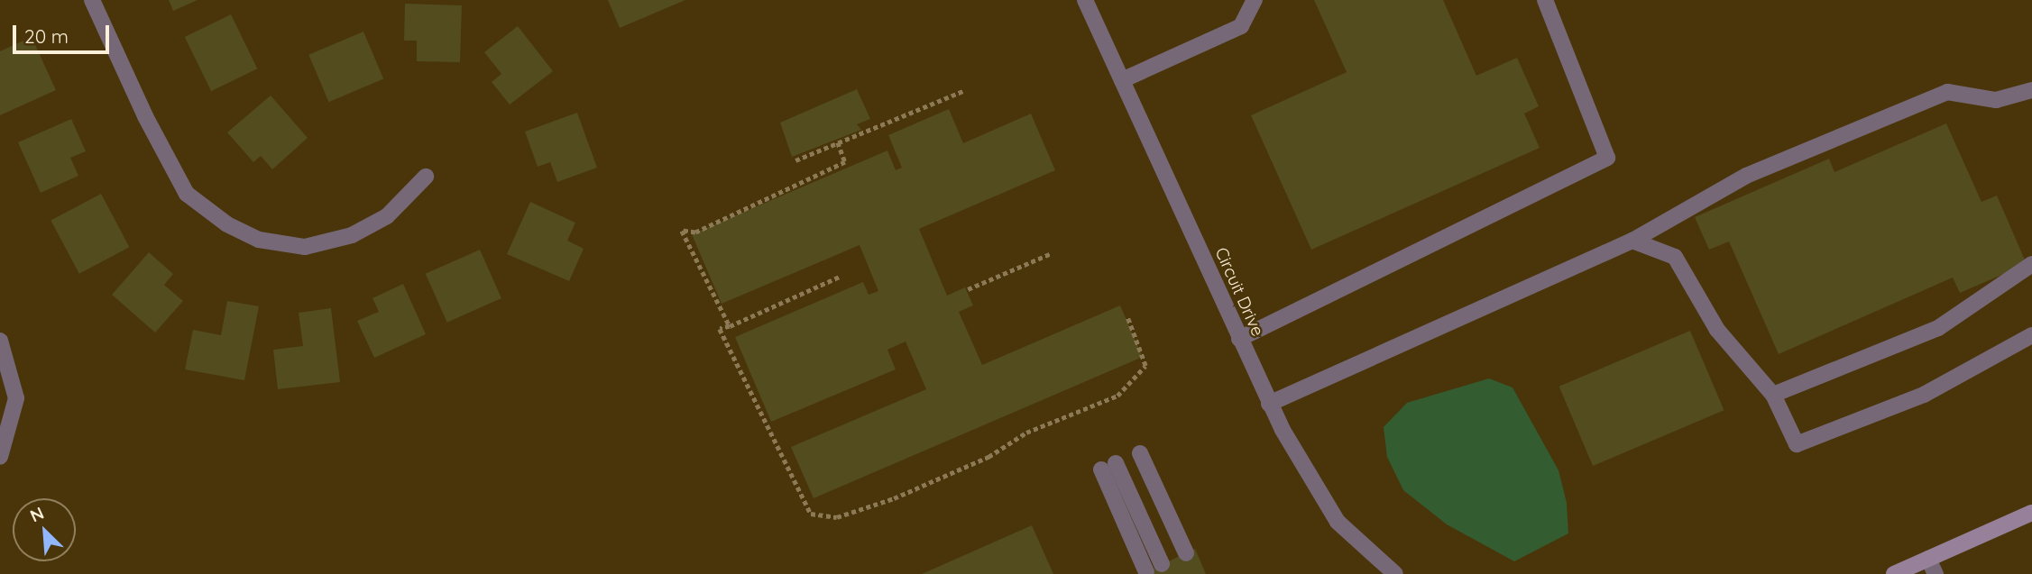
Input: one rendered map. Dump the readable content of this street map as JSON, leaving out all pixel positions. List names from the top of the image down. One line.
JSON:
{"streets":{"street":["Circuit Drive"]},"scale_bar":"20 m","north":"top left"}
